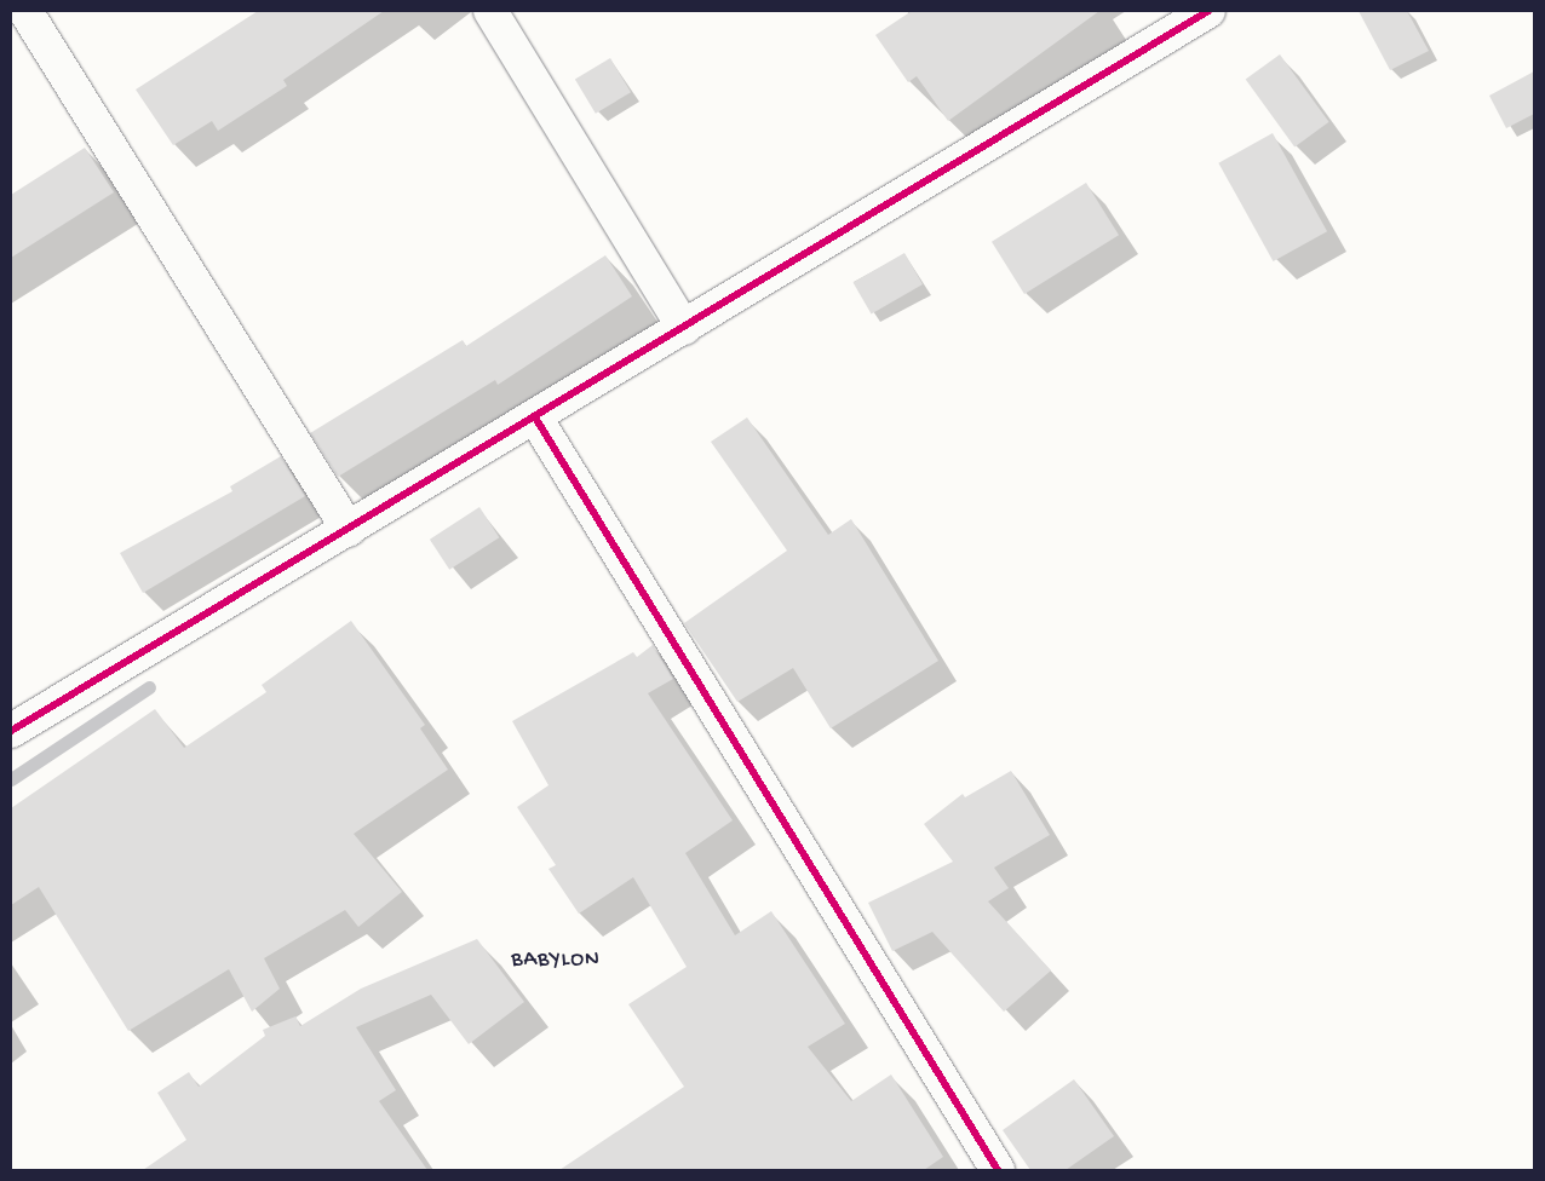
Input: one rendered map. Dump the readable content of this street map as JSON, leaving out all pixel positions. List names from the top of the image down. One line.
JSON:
{"districts":["BABYLON"]}
